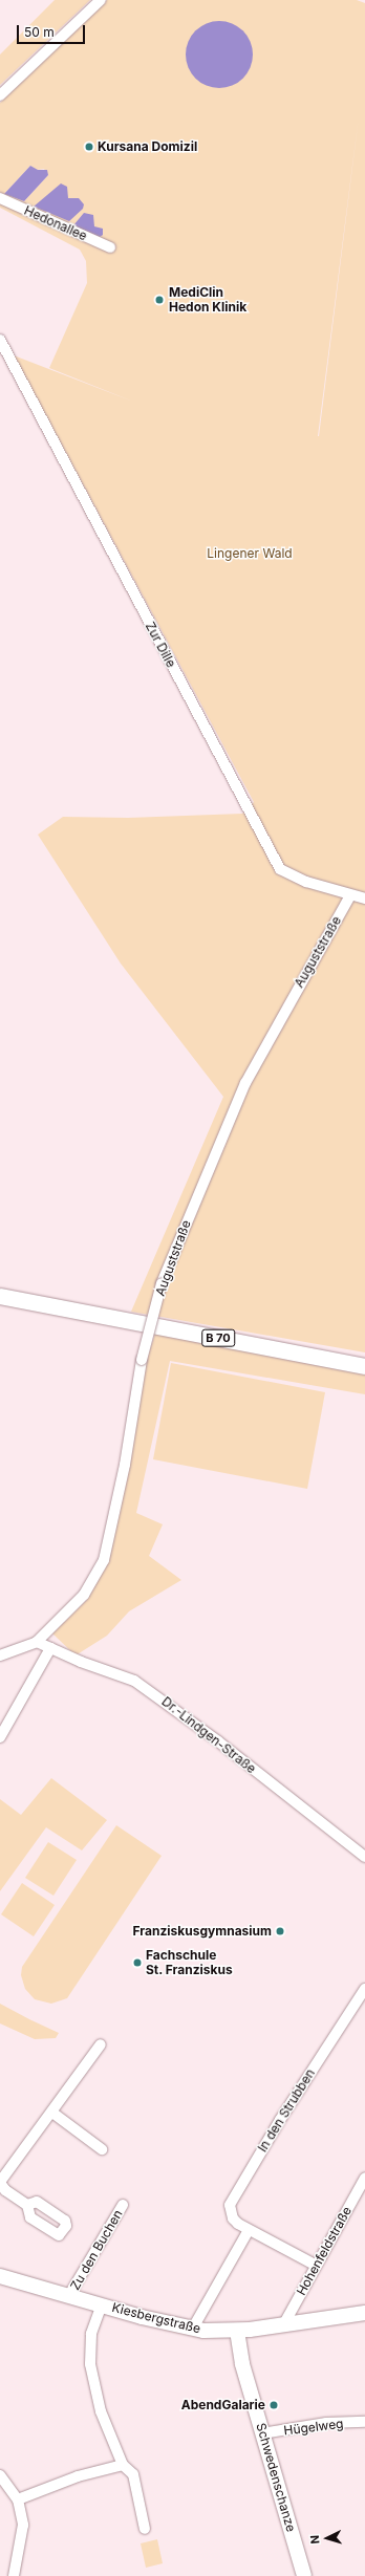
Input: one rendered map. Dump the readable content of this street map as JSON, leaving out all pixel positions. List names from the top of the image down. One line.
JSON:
{"streets":{"main road":["B 70"],"street":["Hedonallee","Zur Dille","Auguststraße","Dr.-Lindgen-Straße","In den Strubben","Zu den Buchen","Hohenfeldstraße","Kiesbergstraße","Hügelweg","Schwedenschanze"]},"crossings":[["Zur Dille","Auguststraße"],["Auguststraße","Dr.-Lindgen-Straße"],["In den Strubben","Hohenfeldstraße"],["Zu den Buchen","Kiesbergstraße"],["Hohenfeldstraße","Kiesbergstraße"],["Kiesbergstraße","Schwedenschanze"],["Hügelweg","Schwedenschanze"]],"parks":["Lingener Wald"],"places":["Kursana Domizil","MediClin Hedon Klinik","Franziskusgymnasium","Fachschule St. Franziskus","AbendGalarie"],"scale_bar":"50 m","north":"left"}
